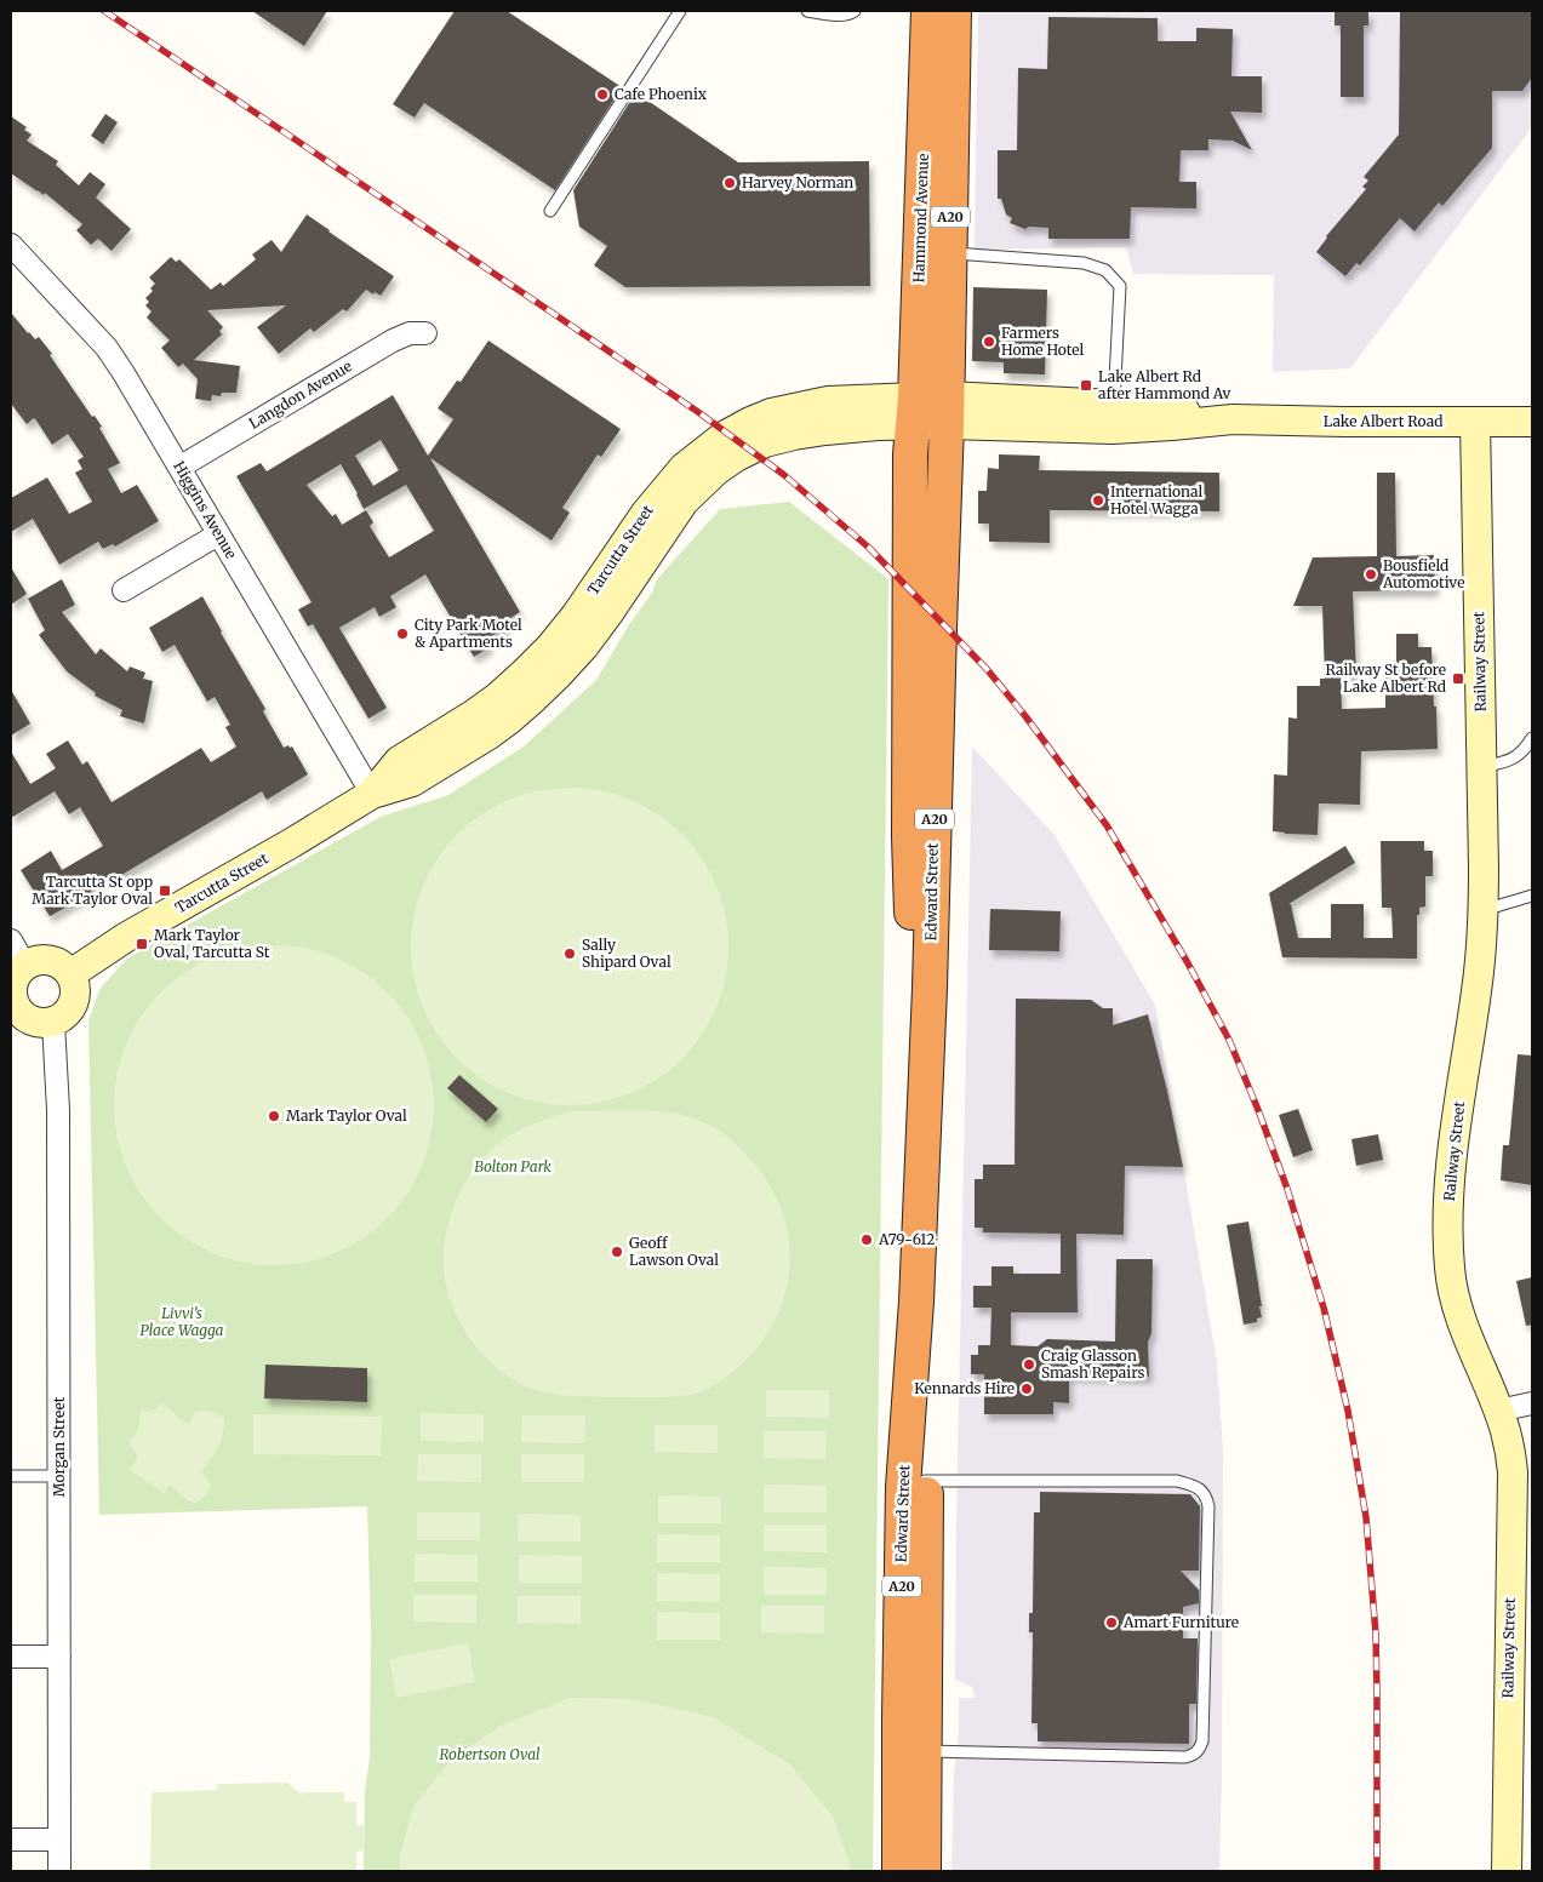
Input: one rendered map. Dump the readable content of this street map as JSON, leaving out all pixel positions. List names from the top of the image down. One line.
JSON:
{"streets":{"highway":["A20","Hammond Avenue","Edward Street"],"street":["Langdon Avenue","Lake Albert Road","Higgins Avenue","Tarcutta Street","Railway Street","Morgan Street"]},"crossings":[["Hammond Avenue","Lake Albert Road"],["Hammond Avenue","Tarcutta Street"],["Hammond Avenue","Edward Street"],["Langdon Avenue","Higgins Avenue"],["Lake Albert Road","Tarcutta Street"],["Lake Albert Road","Railway Street"],["Lake Albert Road","Edward Street"],["Higgins Avenue","Tarcutta Street"],["Tarcutta Street","Edward Street"],["Tarcutta Street","Morgan Street"]],"parks":["Bolton Park","Livvi’s Place Wagga","Robertson Oval"],"places":{"other":["Cafe Phoenix","Harvey Norman","Farmers Home Hotel","International Hotel Wagga","Bousfield Automotive","City Park Motel & Apartments","Sally Shipard Oval","Mark Taylor Oval","A79-612","Geoff Lawson Oval","Craig Glasson Smash Repairs","Kennards Hire","Amart Furniture"],"transit":["Lake Albert Rd after Hammond Av","Railway St before Lake Albert Rd","Tarcutta St opp Mark Taylor Oval","Mark Taylor Oval, Tarcutta St"]}}
